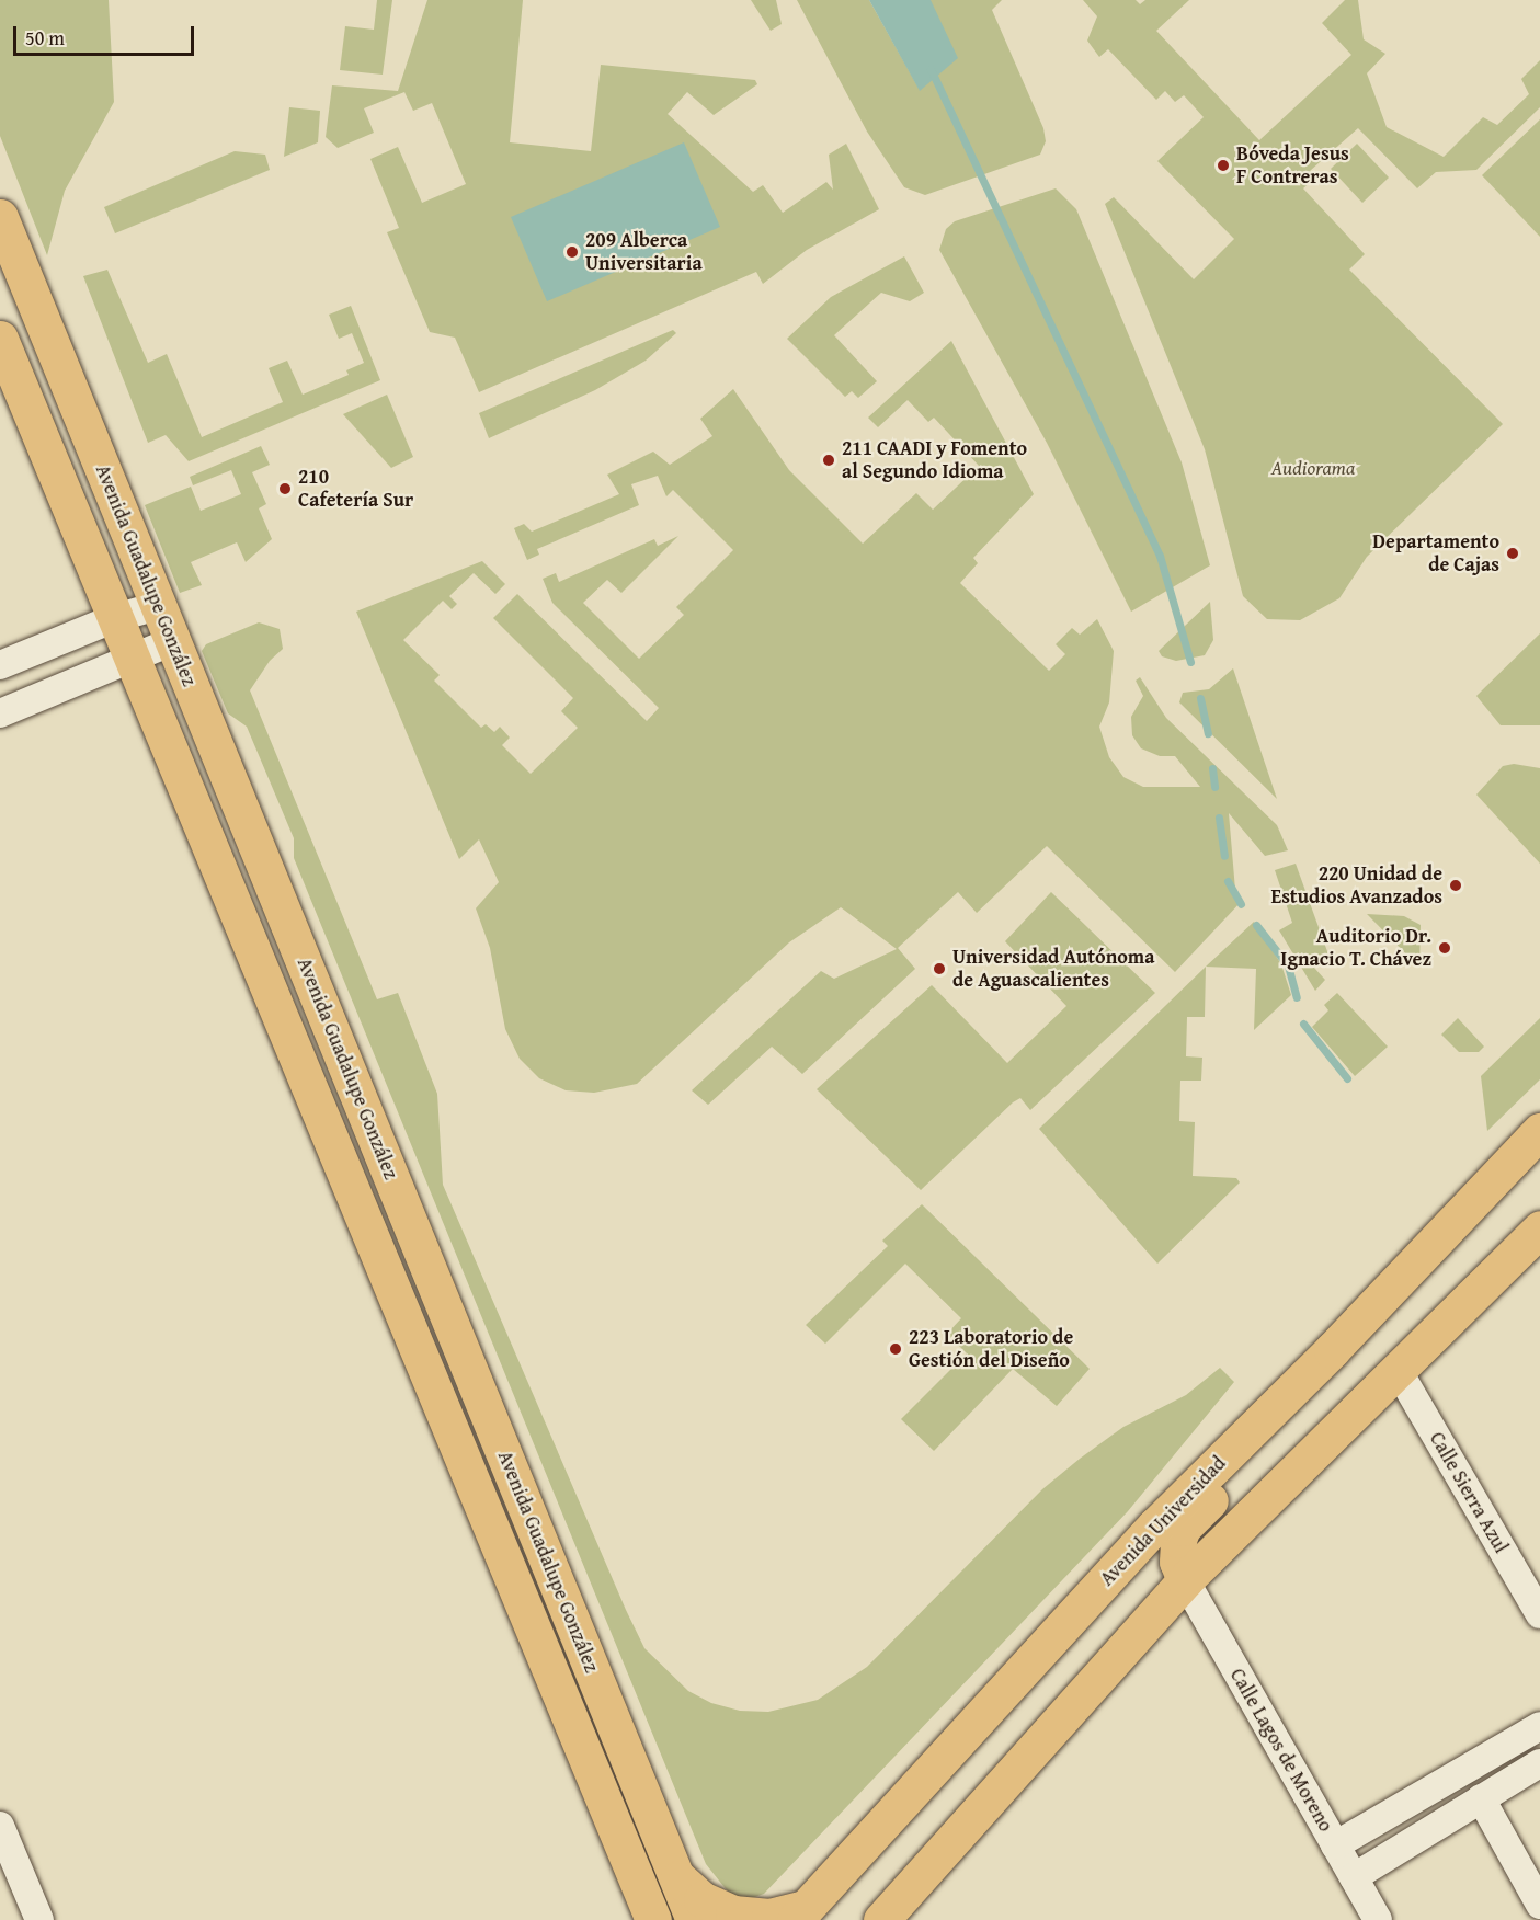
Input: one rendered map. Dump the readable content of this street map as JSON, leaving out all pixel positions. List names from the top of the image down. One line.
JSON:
{"streets":{"main road":["Avenida Guadalupe González","Avenida Universidad"],"street":["Calle Sierra Azul","Calle Lagos de Moreno"]},"parks":["Audiorama"],"places":["Bóveda Jesus F Contreras","209 Alberca Universitaria","211 CAADI y Fomento al Segundo Idioma","210 Cafetería Sur","Departamento de Cajas","220 Unidad de Estudios Avanzados","Auditorio Dr. Ignacio T. Chávez","Universidad Autónoma de Aguascalientes","223 Laboratorio de Gestión del Diseño"],"scale_bar":"50 m"}
